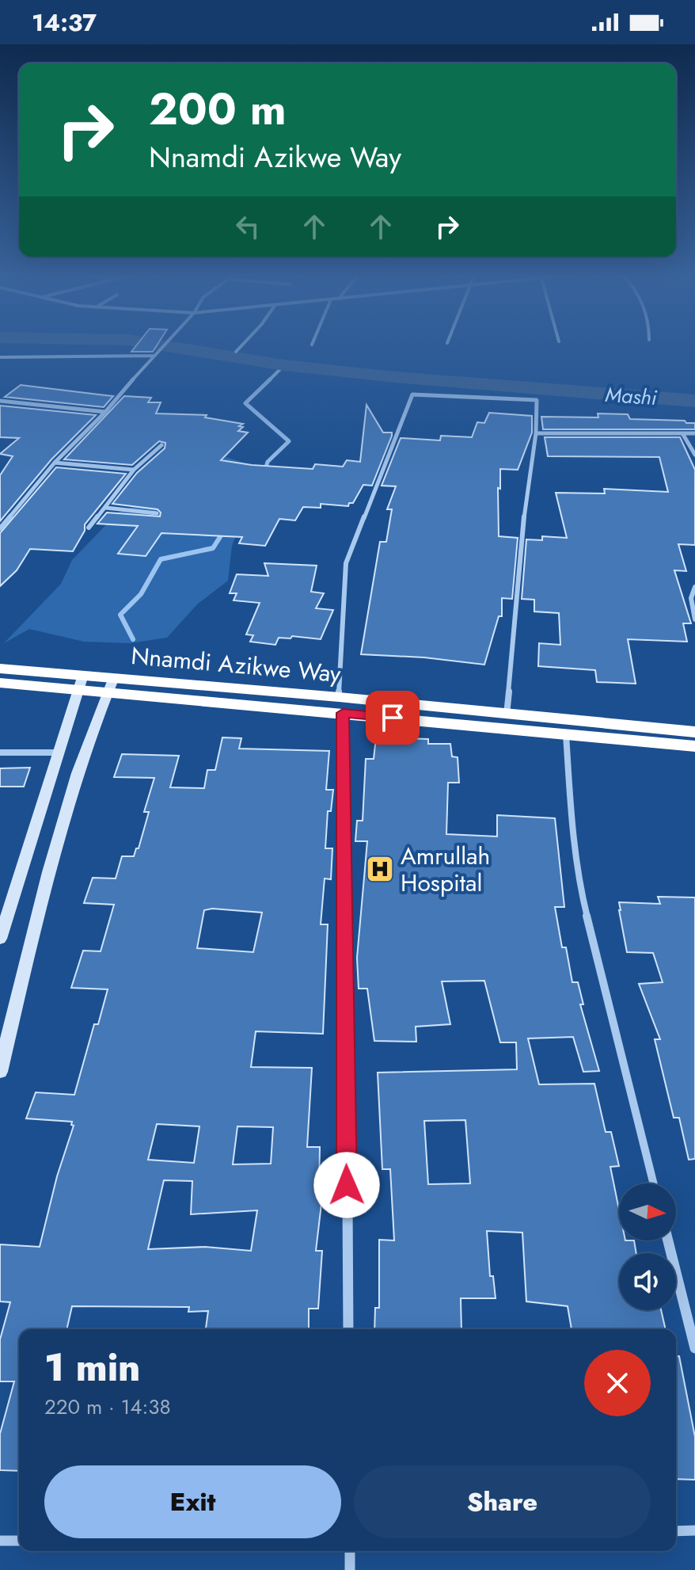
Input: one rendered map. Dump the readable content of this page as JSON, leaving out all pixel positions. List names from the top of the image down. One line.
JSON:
{"streets":{"highway":["Nnamdi Azikwe Way"]},"water":["Mashi"],"places":{"hospital":["Amrullah Hospital"]},"north":"right","page":{"status":"14:37","turn":["200 m","Nnamdi Azikwe Way"],"heading":["1 min","220 m · 14:38"],"buttons":["Exit","Share"]}}
